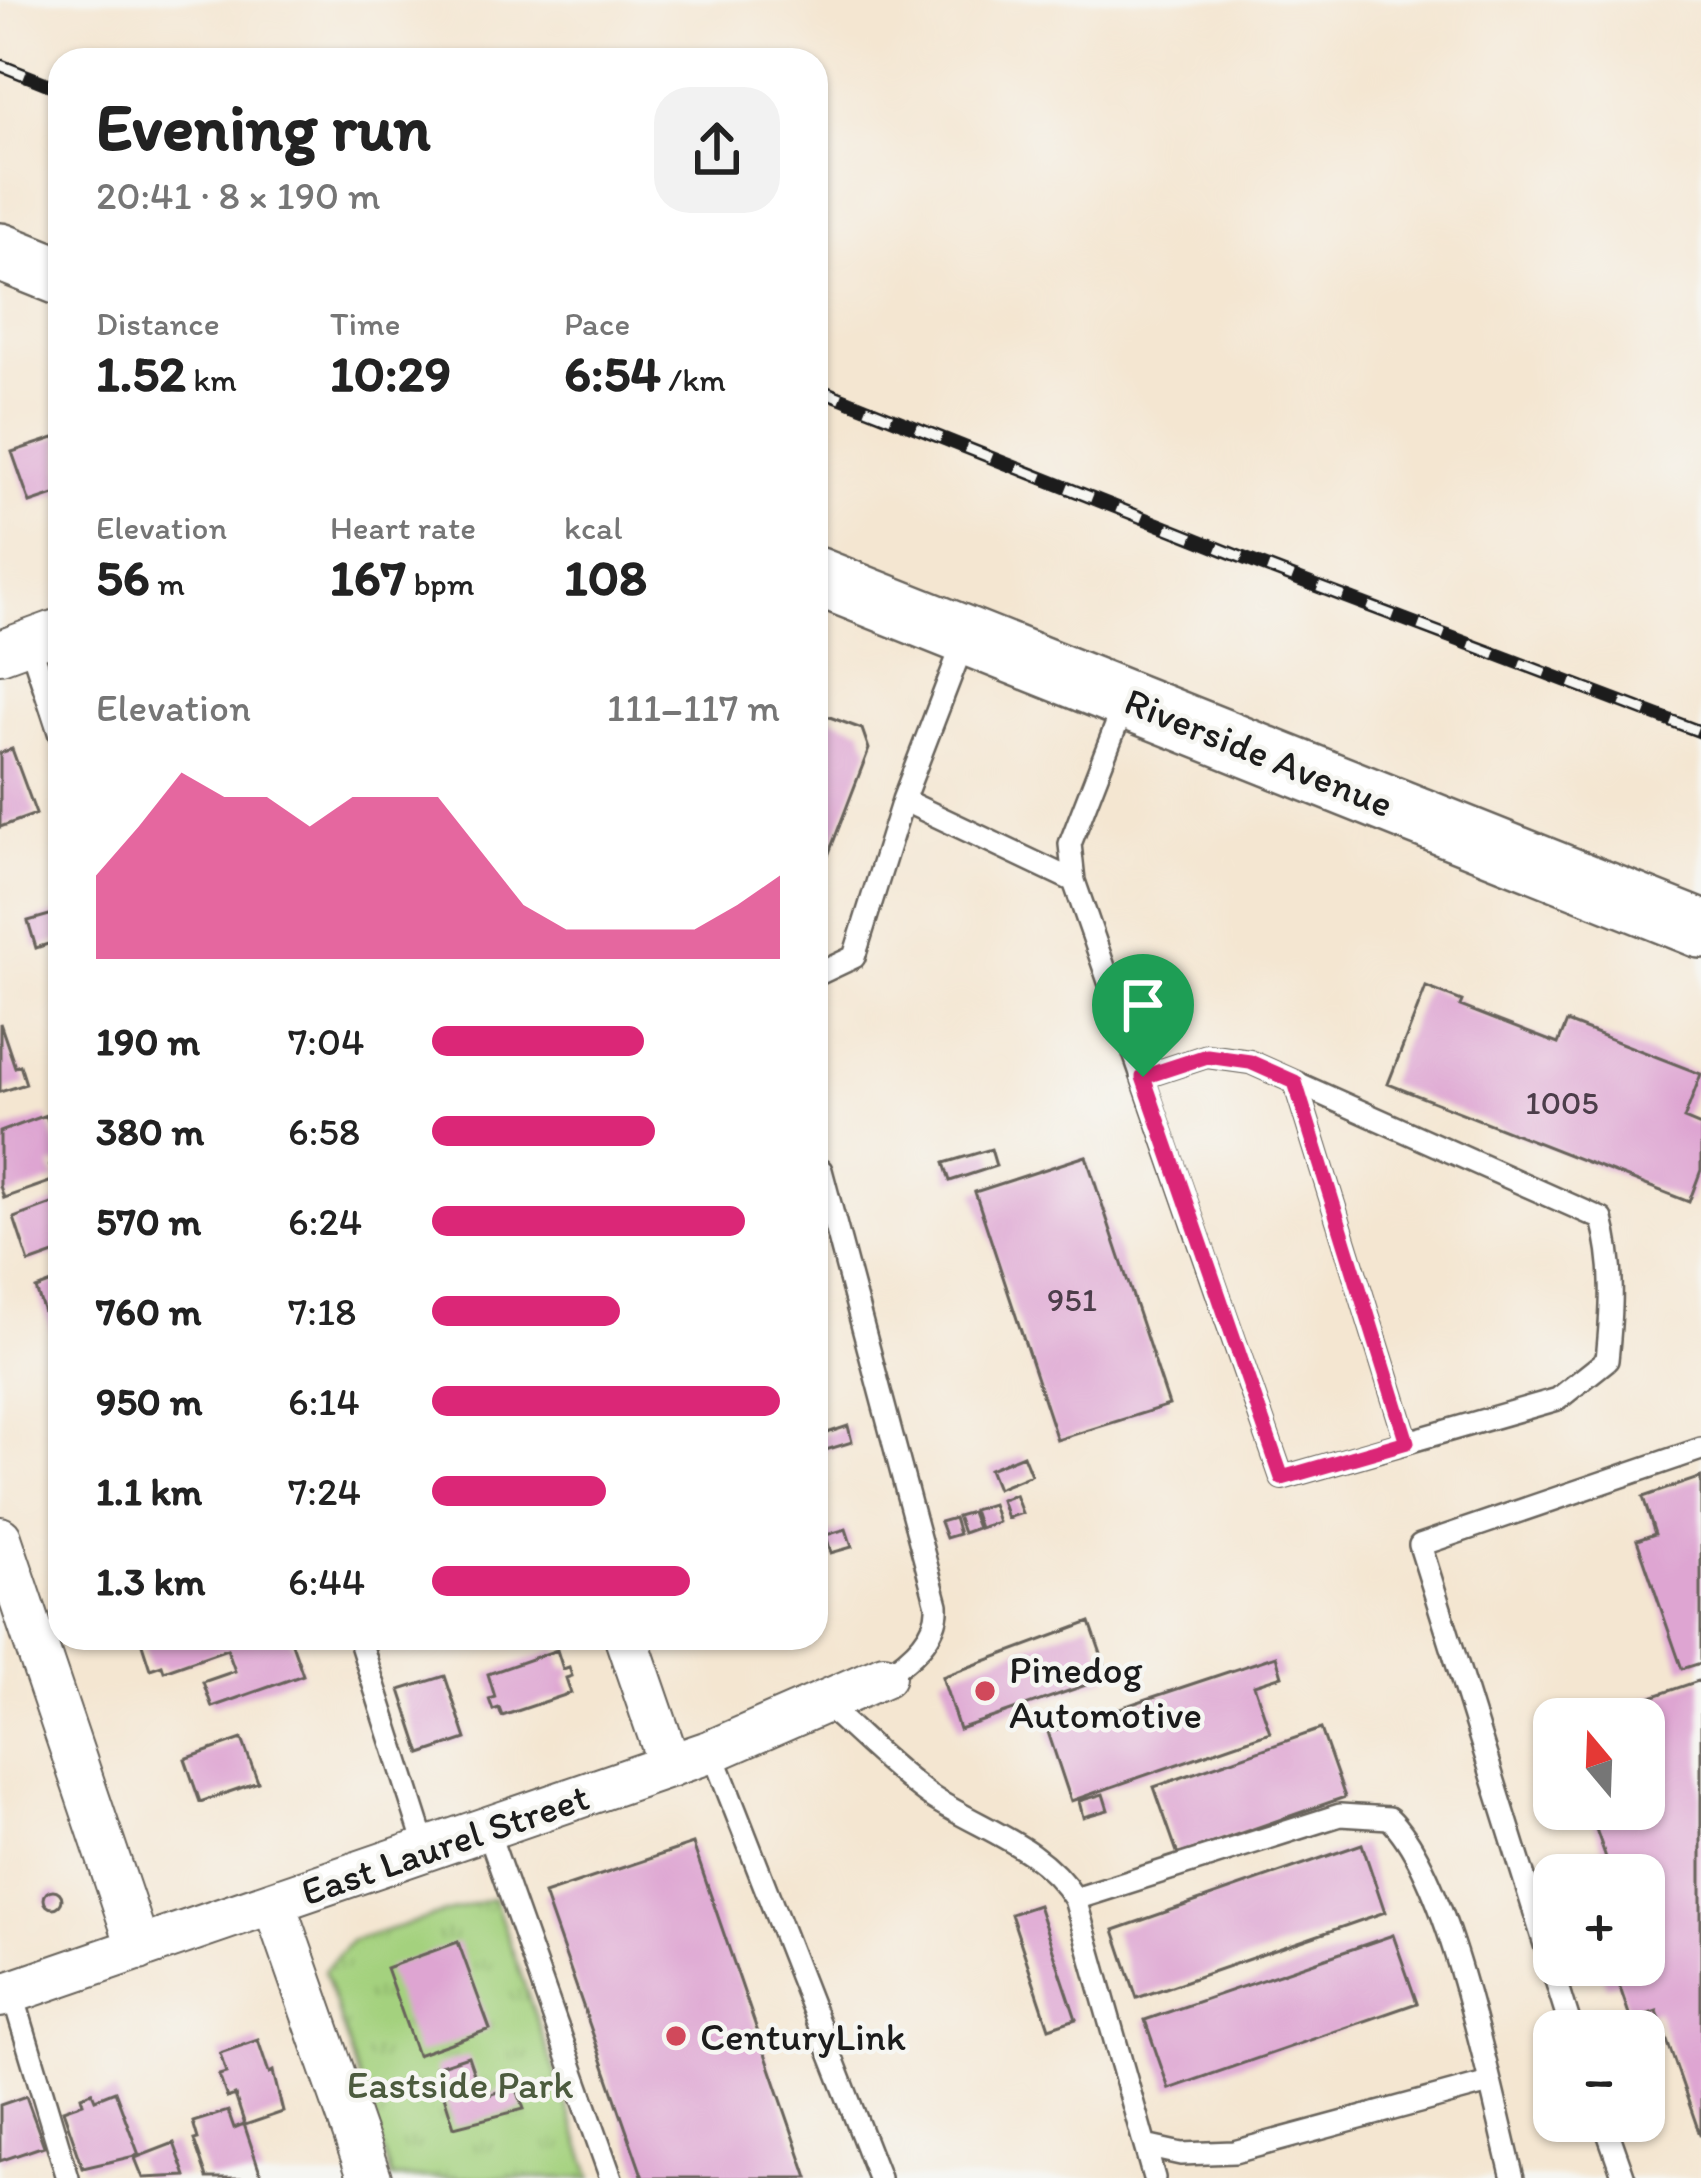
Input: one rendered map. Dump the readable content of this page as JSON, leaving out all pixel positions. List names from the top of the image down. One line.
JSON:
{"streets":{"main road":["Riverside Avenue"],"street":["East Laurel Street"]},"parks":["Eastside Park"],"places":["Pinedog Automotive","CenturyLink"],"house_numbers":["1005","951"],"north":"top","page":{"heading":["Evening run","20:41 · 8 × 190 m"],"stats":[["Distance","1.52 km"],["Time","10:29"],["Pace","6:54 /km"],["Elevation","56 m"],["Heart rate","167 bpm"],["kcal","108"]],"chart":["Elevation","111–117 m"],"list":[{"name":"190 m","note":"7:04"},{"name":"380 m","note":"6:58"},{"name":"570 m","note":"6:24"},{"name":"760 m","note":"7:18"},{"name":"950 m","note":"6:14"},{"name":"1.1 km","note":"7:24"},{"name":"1.3 km","note":"6:44"}],"map_buttons":["+","−"]}}
